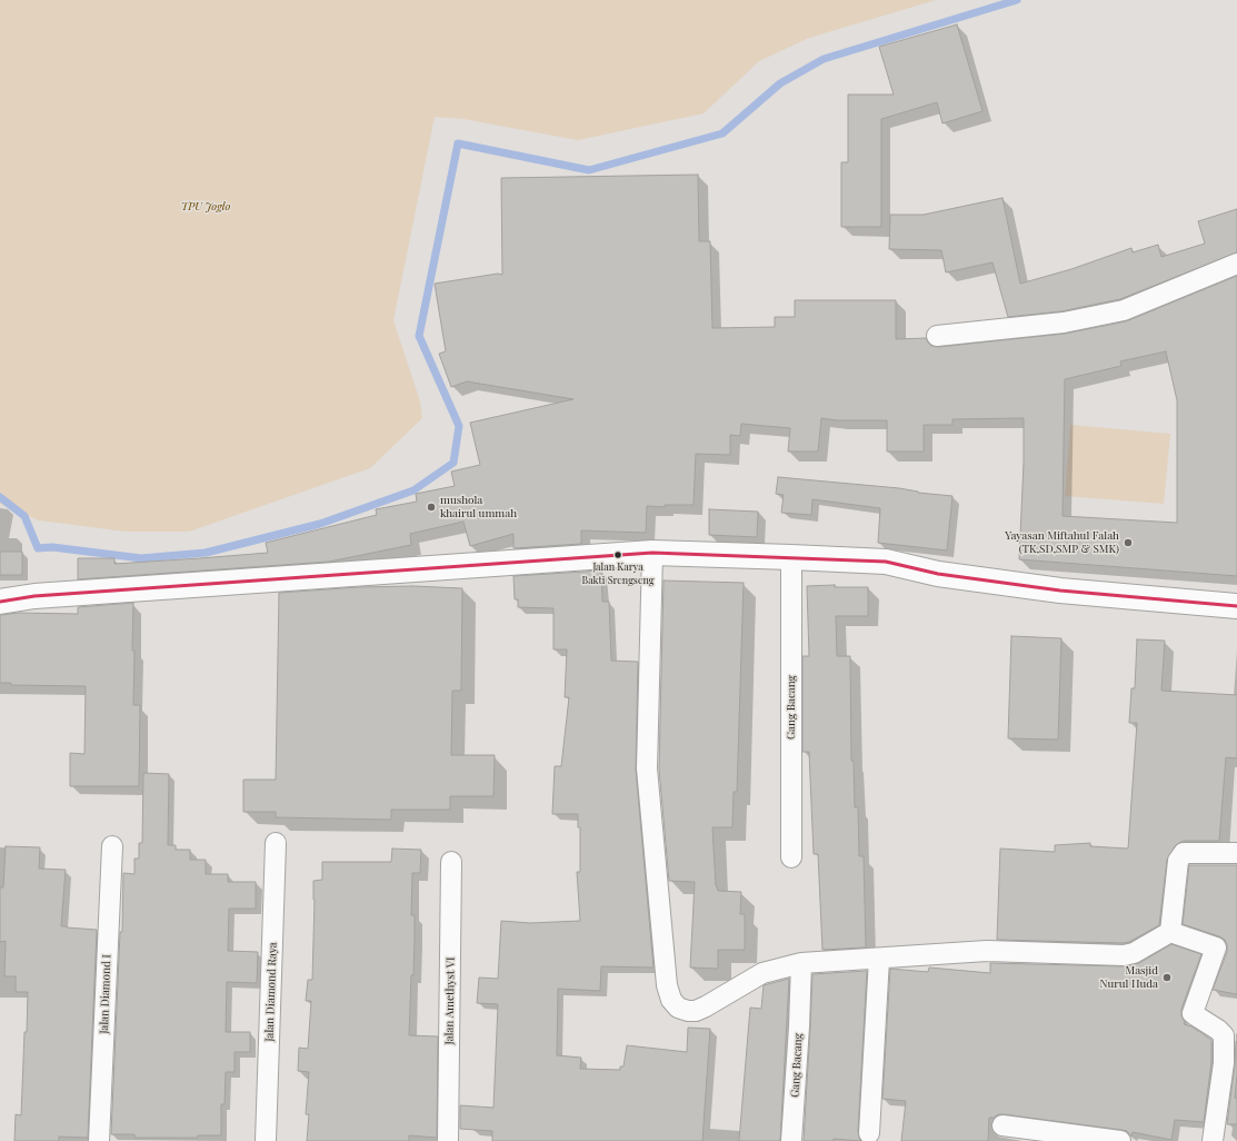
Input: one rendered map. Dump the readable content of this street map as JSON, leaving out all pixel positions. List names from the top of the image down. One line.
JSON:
{"streets":{"street":["Gang Bacang","Jalan Diamond Raya","Jalan Diamond I","Jalan Amethyst VI"]},"parks":["TPU Joglo"],"places":["mushola khairul ummah","Yayasan Miftahul Falah (TK,SD,SMP & SMK)","Jalan Karya Bakti Srengseng","Masjid Nurul Huda"]}
